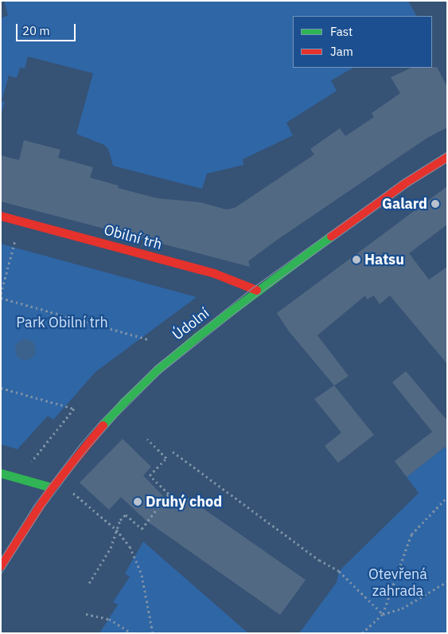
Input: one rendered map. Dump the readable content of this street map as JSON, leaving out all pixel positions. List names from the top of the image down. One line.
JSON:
{"streets":{"street":["Obilní trh","Údolní"]},"crossings":[["Obilní trh","Údolní"]],"parks":["Park Obilní trh","Otevřená zahrada"],"places":["Galard","Hatsu","Druhý chod"],"legend":["Fast","Jam"],"scale_bar":"20 m"}
